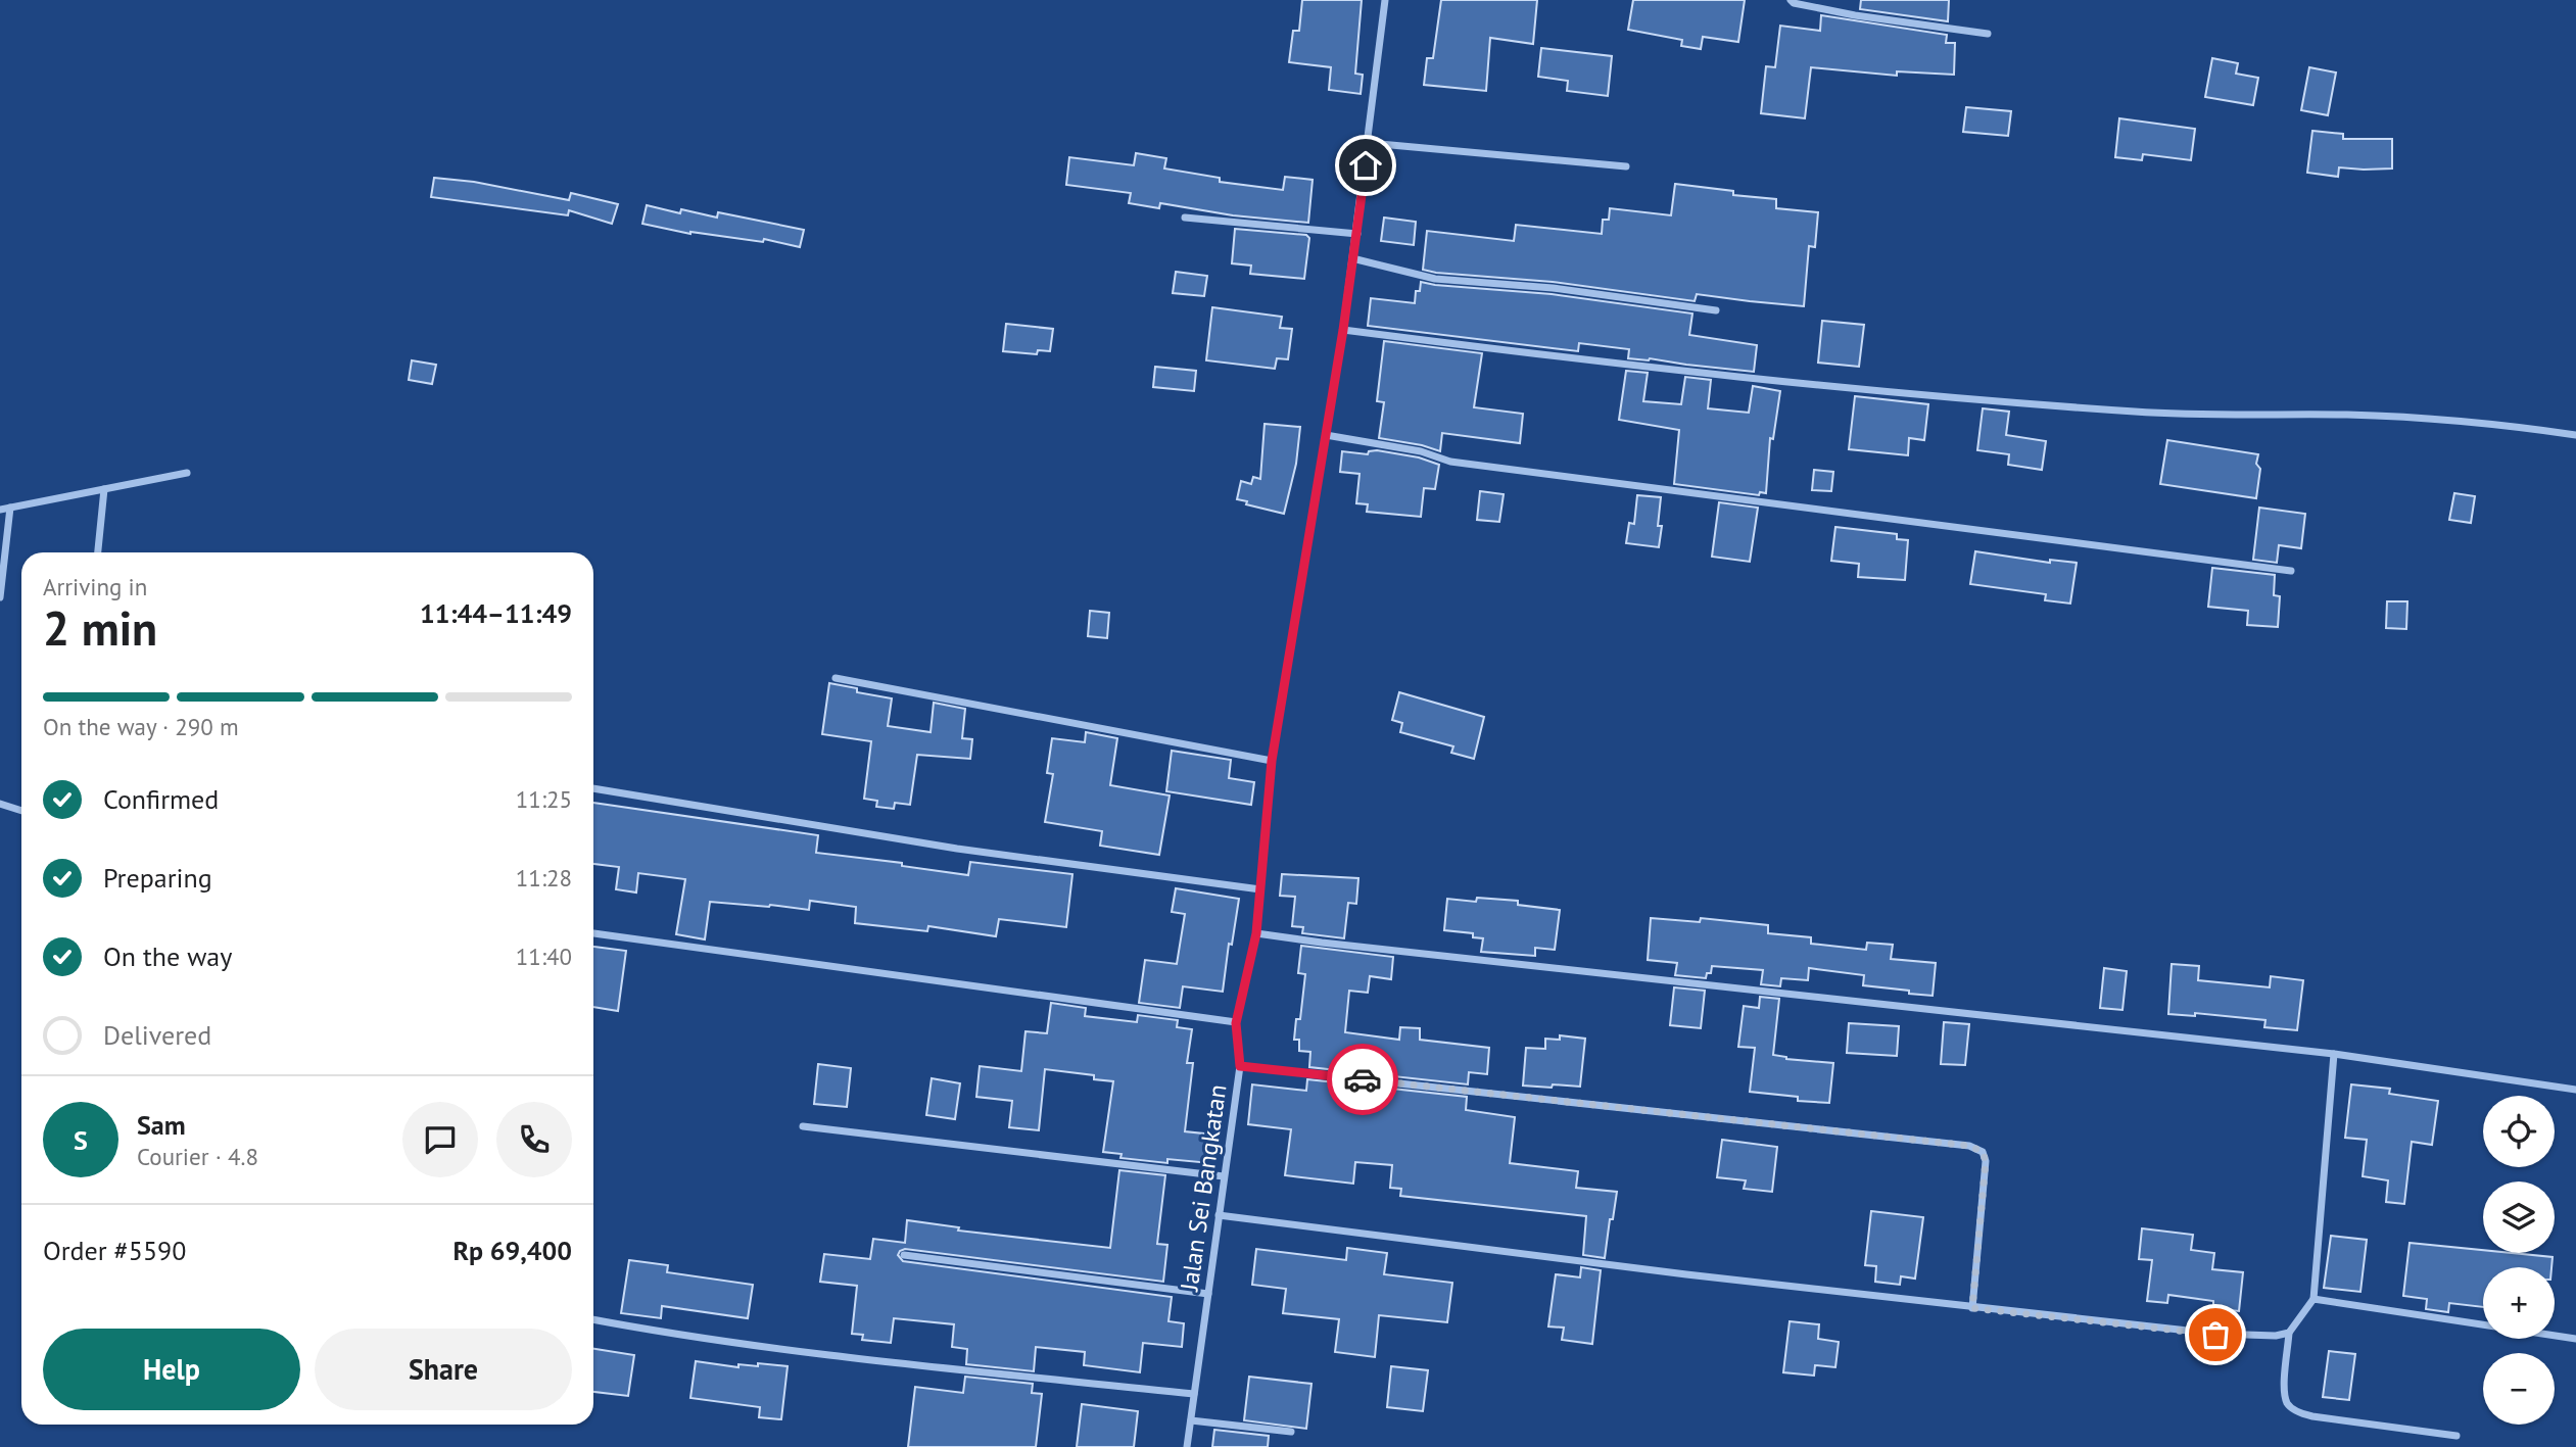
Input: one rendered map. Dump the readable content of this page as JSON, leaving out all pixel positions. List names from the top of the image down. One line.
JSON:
{"streets":{"street":["Jalan Sei Bangkatan"]},"page":{"heading":["2 min","Arriving in","11:44–11:49"],"panel":["Sam","Courier · 4.8","Order #5590","Rp 69,400"],"bar":"On the way · 290 m","list":[["Confirmed","11:25"],["Preparing","11:28"],["On the way","11:40"],"Delivered"],"map_buttons":["+","−"],"round":"S","buttons":["Help","Share"]}}
